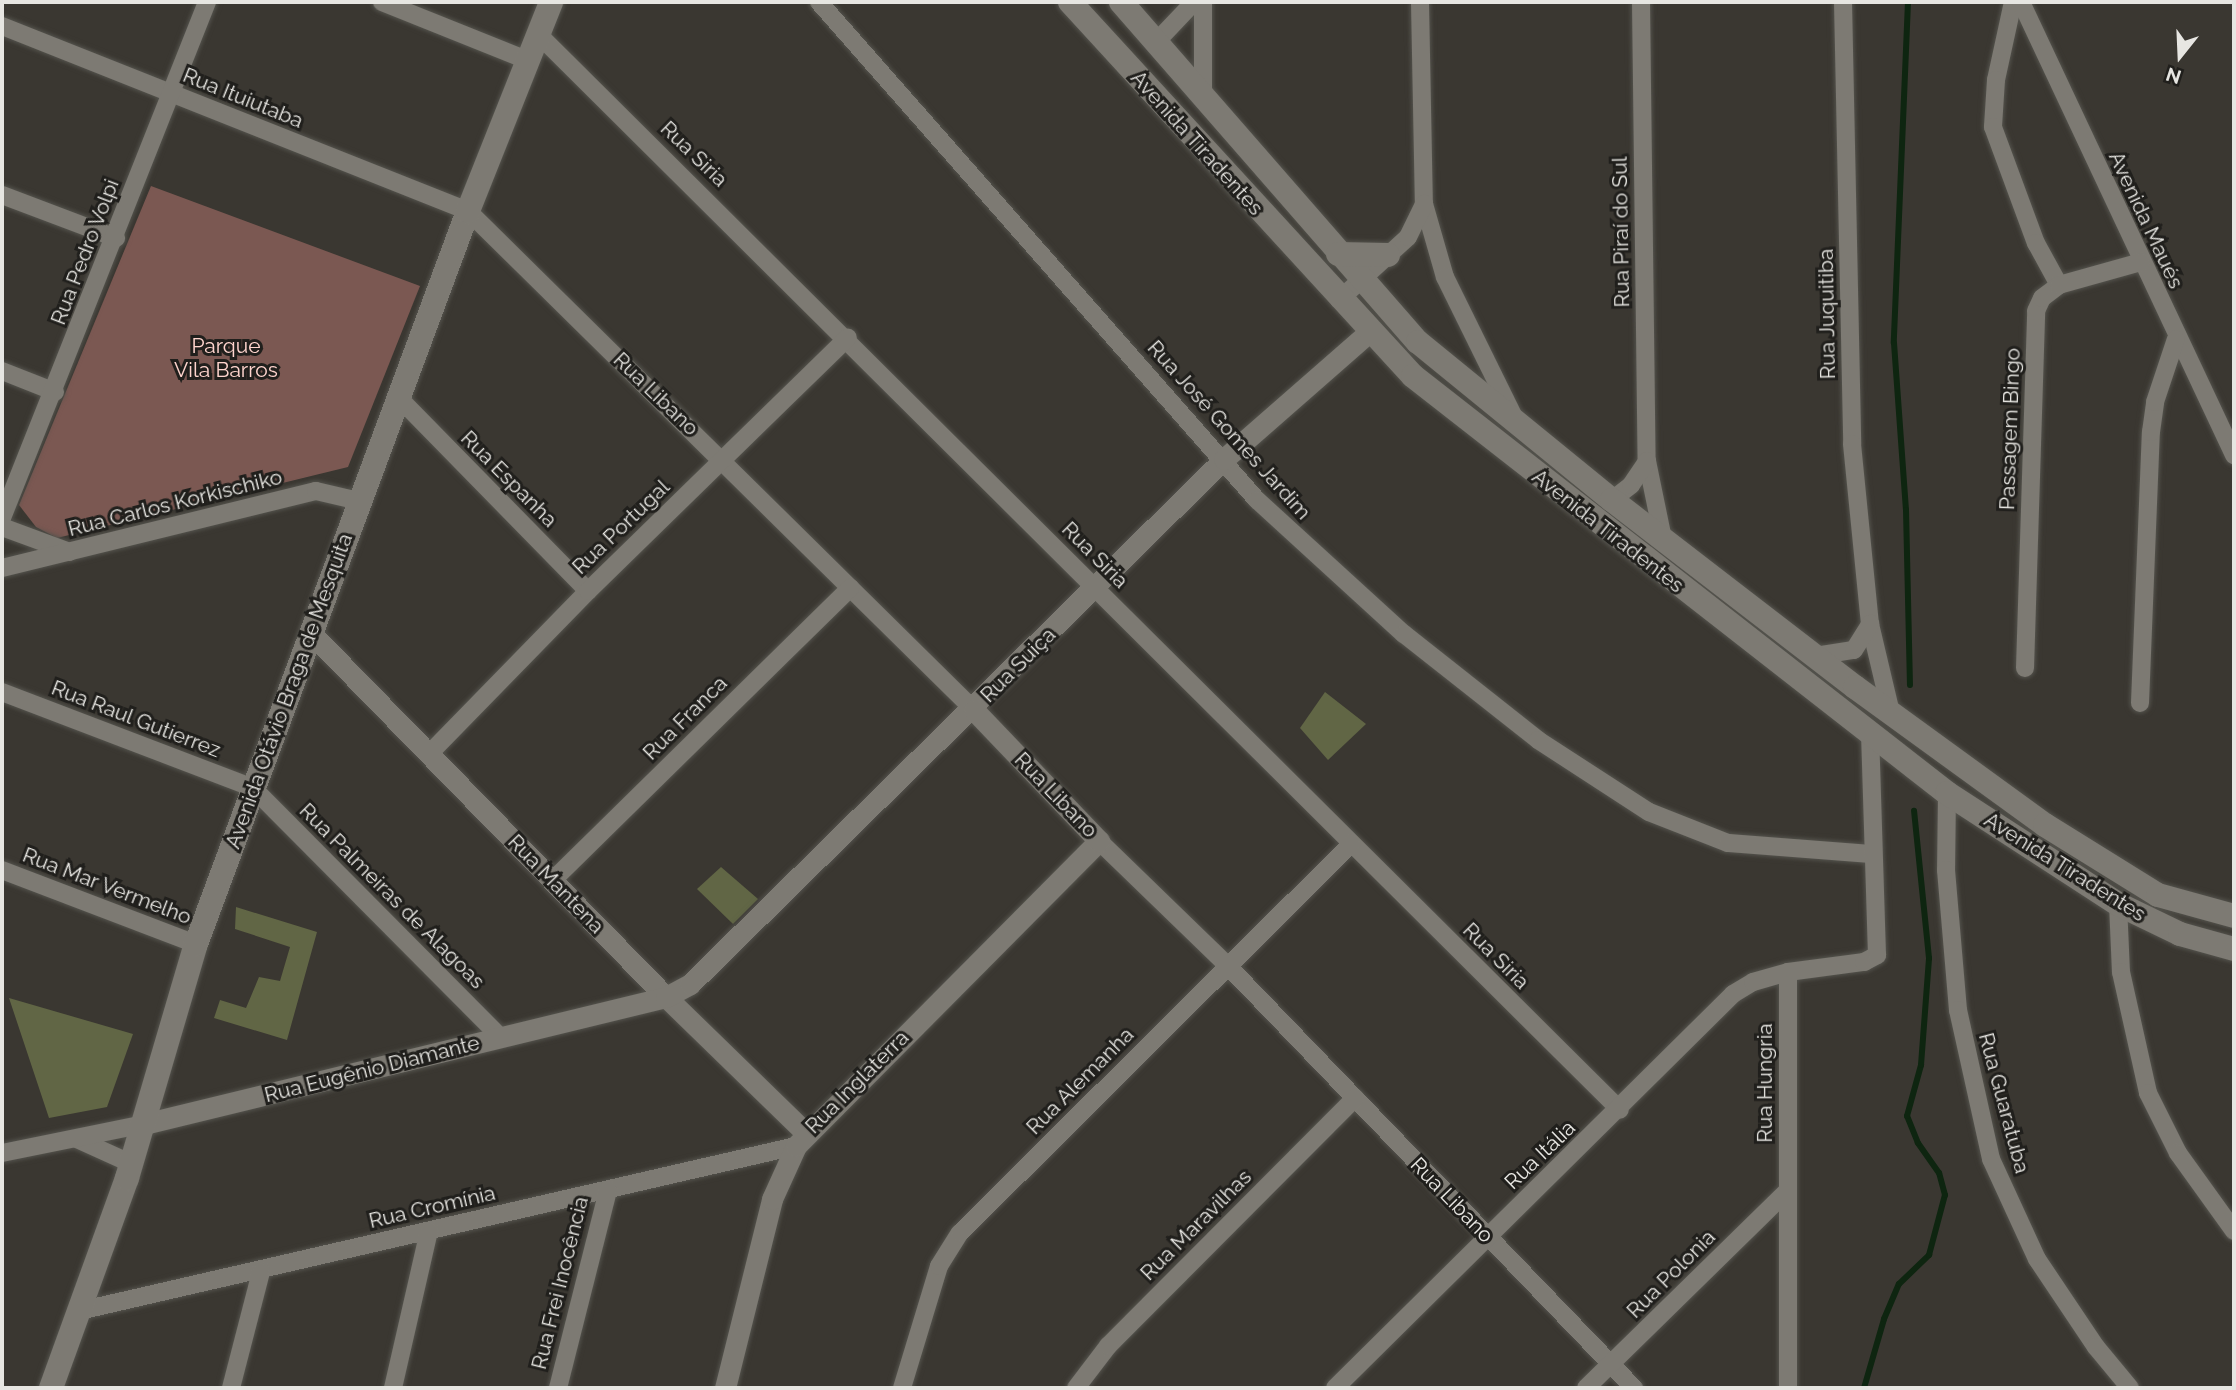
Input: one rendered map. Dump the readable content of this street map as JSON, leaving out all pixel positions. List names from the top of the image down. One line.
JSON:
{"streets":{"main road":["Avenida Tiradentes","Avenida Otávio Braga de Mesquita"],"street":["Rua Ituiutaba","Rua Siria","Avenida Maués","Rua Piraí do Sul","Rua Pedro Volpi","Rua Juquitiba","Rua Libano","Passagem Bingo","Rua José Gomes Jardim","Rua Espanha","Rua Carlos Korkischiko","Rua Portugal","Rua Suiça","Rua Franca","Rua Raul Gutierrez","Rua Mantena","Rua Mar Vermelho","Rua Palmeiras de Alagoas","Rua Eugênio Diamante","Rua Alemanha","Rua Inglaterra","Rua Hungria","Rua Guaratuba","Rua Itália","Rua Cromínia","Rua Maravilhas","Rua Polonia","Rua Frei Inocência"]},"crossings":[["Rua Ituiutaba","Rua Pedro Volpi"],["Rua Ituiutaba","Rua Libano"],["Rua Ituiutaba","Avenida Otávio Braga de Mesquita"],["Avenida Tiradentes","Rua Piraí do Sul"],["Avenida Tiradentes","Rua Juquitiba"],["Avenida Tiradentes","Rua Suiça"],["Avenida Tiradentes","Rua Guaratuba"],["Rua Siria","Rua Portugal"],["Rua Siria","Rua Suiça"],["Rua Siria","Avenida Otávio Braga de Mesquita"],["Rua Siria","Rua Alemanha"],["Rua Siria","Rua Itália"],["Rua Libano","Rua Portugal"],["Rua Libano","Rua Suiça"],["Rua Libano","Avenida Otávio Braga de Mesquita"],["Rua Libano","Rua Franca"],["Rua Libano","Rua Alemanha"],["Rua Libano","Rua Inglaterra"],["Rua Libano","Rua Itália"],["Rua Libano","Rua Maravilhas"],["Rua Libano","Rua Polonia"],["Rua José Gomes Jardim","Rua Suiça"],["Rua Espanha","Rua Portugal"],["Rua Espanha","Avenida Otávio Braga de Mesquita"],["Rua Carlos Korkischiko","Avenida Otávio Braga de Mesquita"],["Rua Portugal","Rua Mantena"],["Rua Suiça","Rua Mantena"],["Rua Suiça","Rua Eugênio Diamante"],["Avenida Otávio Braga de Mesquita","Rua Raul Gutierrez"],["Avenida Otávio Braga de Mesquita","Rua Mantena"],["Avenida Otávio Braga de Mesquita","Rua Mar Vermelho"],["Avenida Otávio Braga de Mesquita","Rua Palmeiras de Alagoas"],["Avenida Otávio Braga de Mesquita","Rua Eugênio Diamante"],["Avenida Otávio Braga de Mesquita","Rua Cromínia"],["Rua Franca","Rua Mantena"],["Rua Raul Gutierrez","Rua Palmeiras de Alagoas"],["Rua Mantena","Rua Eugênio Diamante"],["Rua Mantena","Rua Inglaterra"],["Rua Mantena","Rua Cromínia"],["Rua Palmeiras de Alagoas","Rua Eugênio Diamante"],["Rua Inglaterra","Rua Cromínia"],["Rua Hungria","Rua Itália"],["Rua Hungria","Rua Polonia"],["Rua Cromínia","Rua Frei Inocência"]],"parks":["Parque Vila Barros"],"north":"bottom"}
